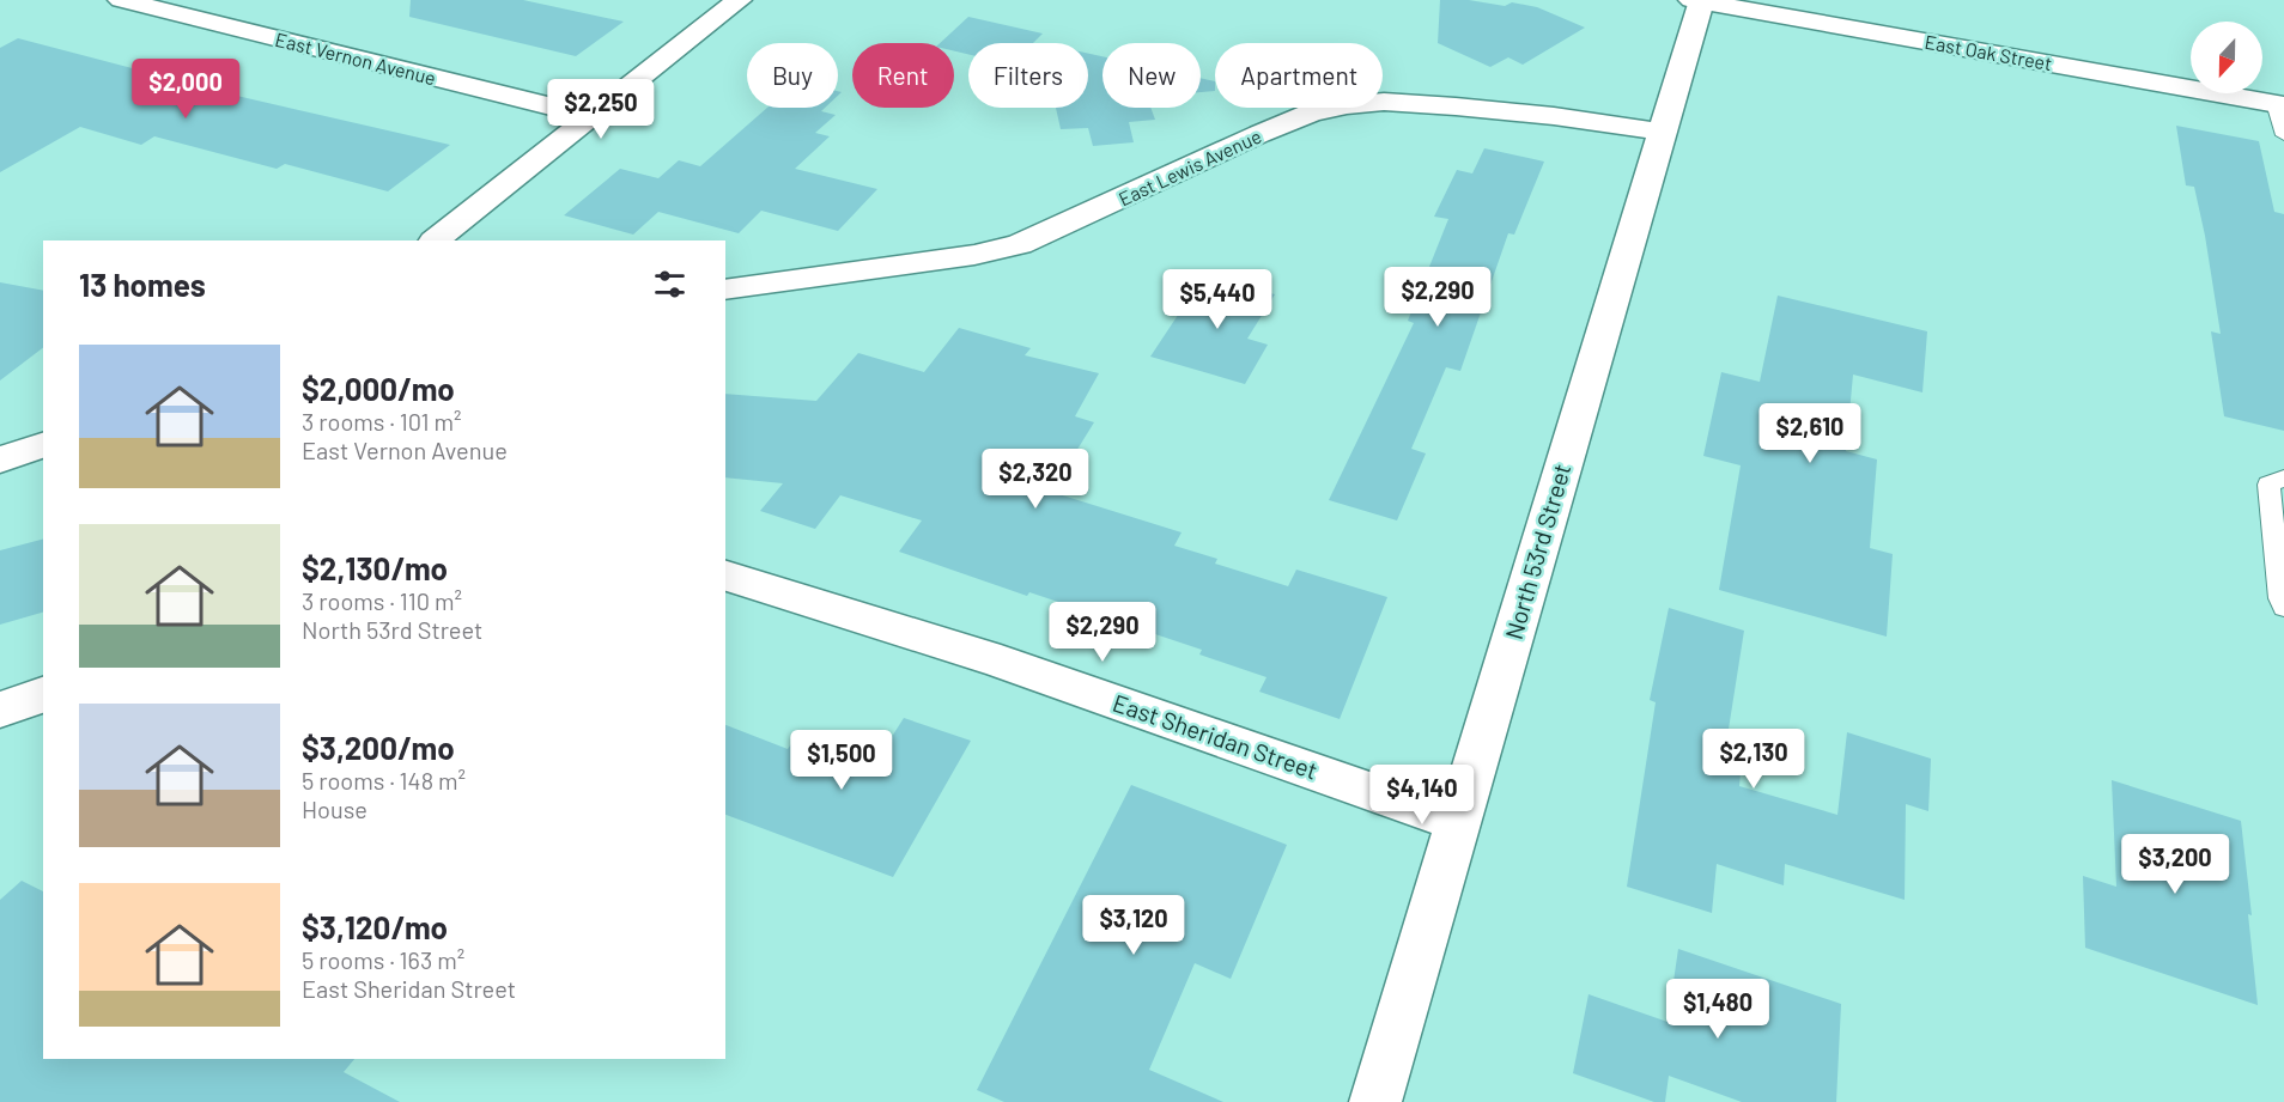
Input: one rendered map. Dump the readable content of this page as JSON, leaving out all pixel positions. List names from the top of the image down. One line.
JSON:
{"streets":{"street":["East Oak Street","East Vernon Avenue","East Lewis Avenue","North 53rd Street","East Sheridan Street"]},"crossings":[["East Oak Street","North 53rd Street"],["East Lewis Avenue","North 53rd Street"],["North 53rd Street","East Sheridan Street"]],"north":"bottom","page":{"chip":["Buy","Rent","Filters","New","Apartment"],"price":["$2,000","$2,250","$2,290","$5,440","$2,610","$2,320","$2,290","$2,130","$1,500","$4,140","$3,200","$3,120","$1,480"],"heading":"13 homes","list":[{"name":"$2,000/mo","note":"3 rooms · 101 m² · East Vernon Avenue"},{"name":"$2,130/mo","note":"3 rooms · 110 m² · North 53rd Street"},{"name":"$3,200/mo","note":"5 rooms · 148 m² · House"},{"name":"$3,120/mo","note":"5 rooms · 163 m² · East Sheridan Street"}]}}
